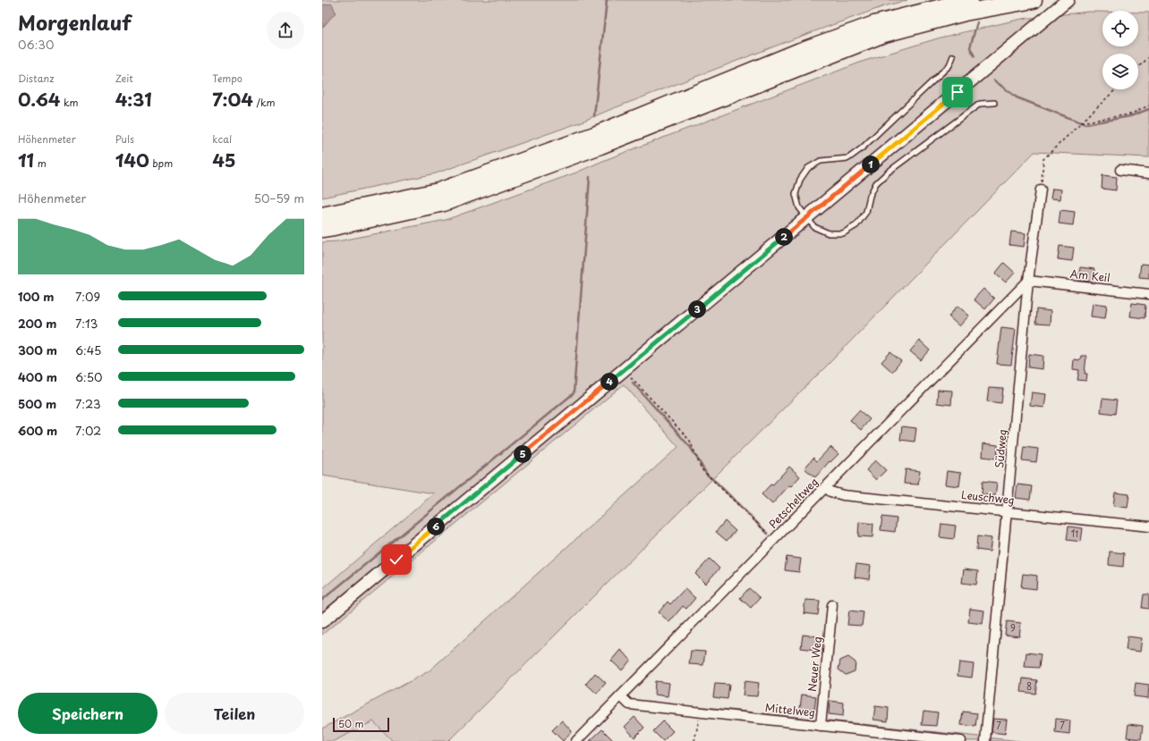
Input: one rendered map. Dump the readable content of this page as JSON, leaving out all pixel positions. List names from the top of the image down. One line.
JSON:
{"streets":{"street":["Am Keil","Südweg","Leuschweg","Petscheltweg","Neuer Weg","Mittelweg"]},"crossings":[["Am Keil","Südweg"],["Am Keil","Petscheltweg"],["Südweg","Leuschweg"],["Südweg","Petscheltweg"],["Leuschweg","Petscheltweg"],["Petscheltweg","Mittelweg"],["Neuer Weg","Mittelweg"]],"house_numbers":["11","9","8","7","7"],"scale_bar":"50 m","page":{"heading":["Morgenlauf","06:30"],"stats":[["Distanz","0.64 km"],["Zeit","4:31"],["Tempo","7:04 /km"],["Höhenmeter","11 m"],["Puls","140 bpm"],["kcal","45"]],"pins":["1","2","3","4","5","6"],"chart":["Höhenmeter","50–59 m"],"list":[{"name":"100 m","note":"7:09"},{"name":"200 m","note":"7:13"},{"name":"300 m","note":"6:45"},{"name":"400 m","note":"6:50"},{"name":"500 m","note":"7:23"},{"name":"600 m","note":"7:02"}],"buttons":["Speichern","Teilen"],"scale":"50 m"}}
